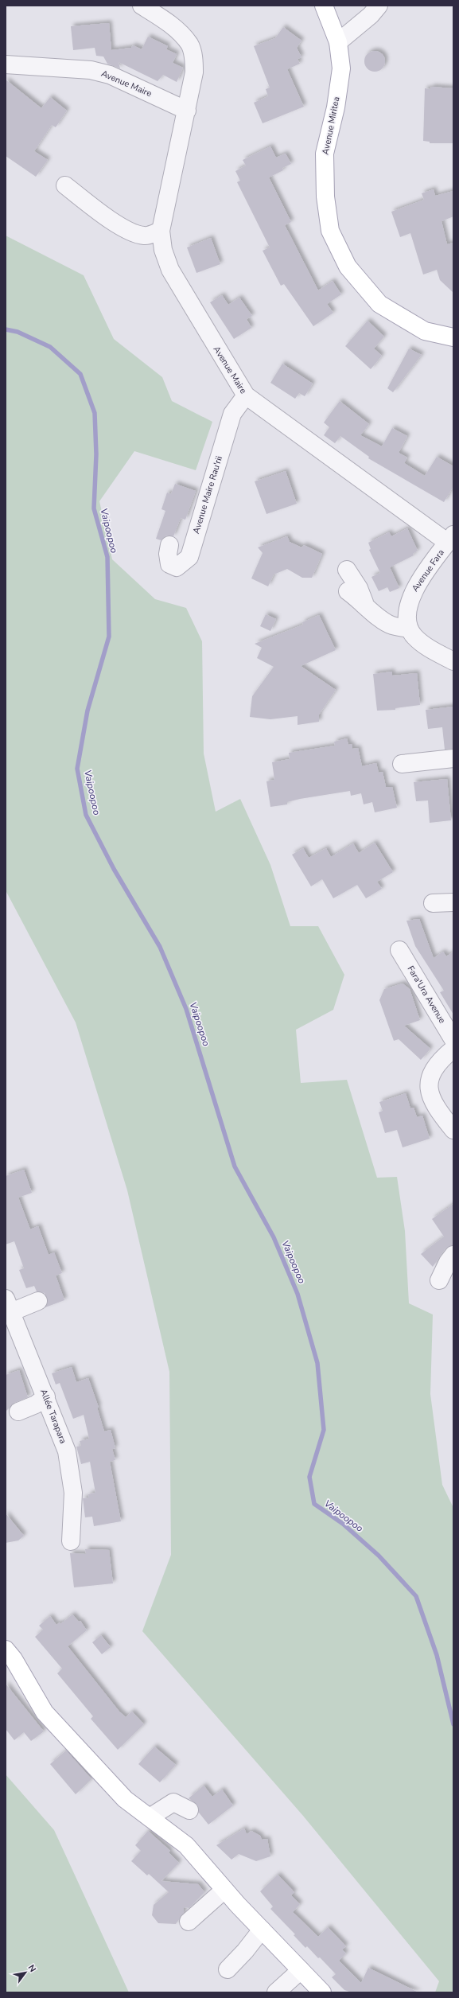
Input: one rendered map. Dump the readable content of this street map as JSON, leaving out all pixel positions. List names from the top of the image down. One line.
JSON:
{"streets":{"main road":["Avenue Miritea"],"street":["Avenue Maire","Avenue Maire Rau'rii","Avenue Fara","Fara'Ura Avenue","Allée Tarapara"]},"crossings":[["Avenue Maire","Avenue Maire Rau'rii"],["Avenue Maire","Avenue Fara"]],"water":["Vaipoopoo"],"north":"top right"}
